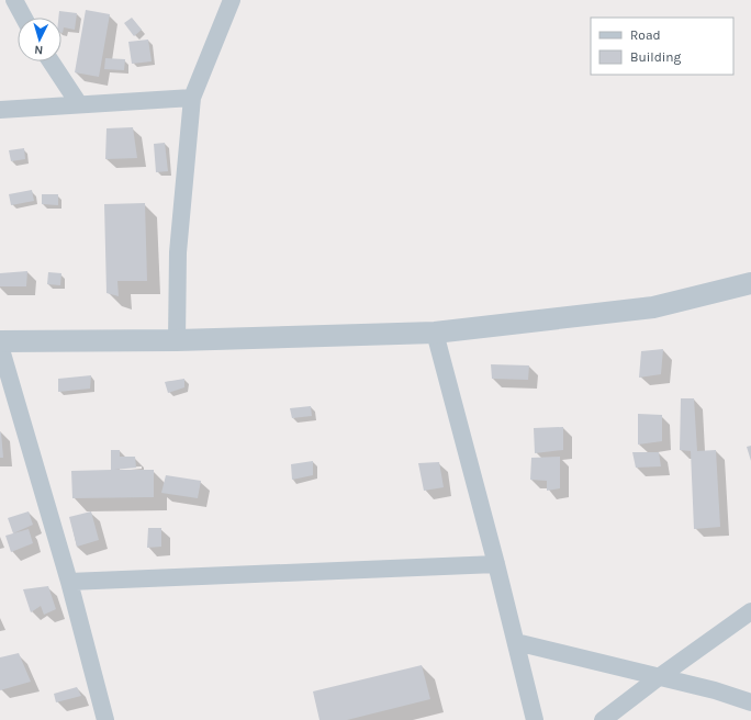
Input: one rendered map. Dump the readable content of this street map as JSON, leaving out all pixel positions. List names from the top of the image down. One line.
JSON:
{"legend":["Road","Building"],"north":"bottom"}
